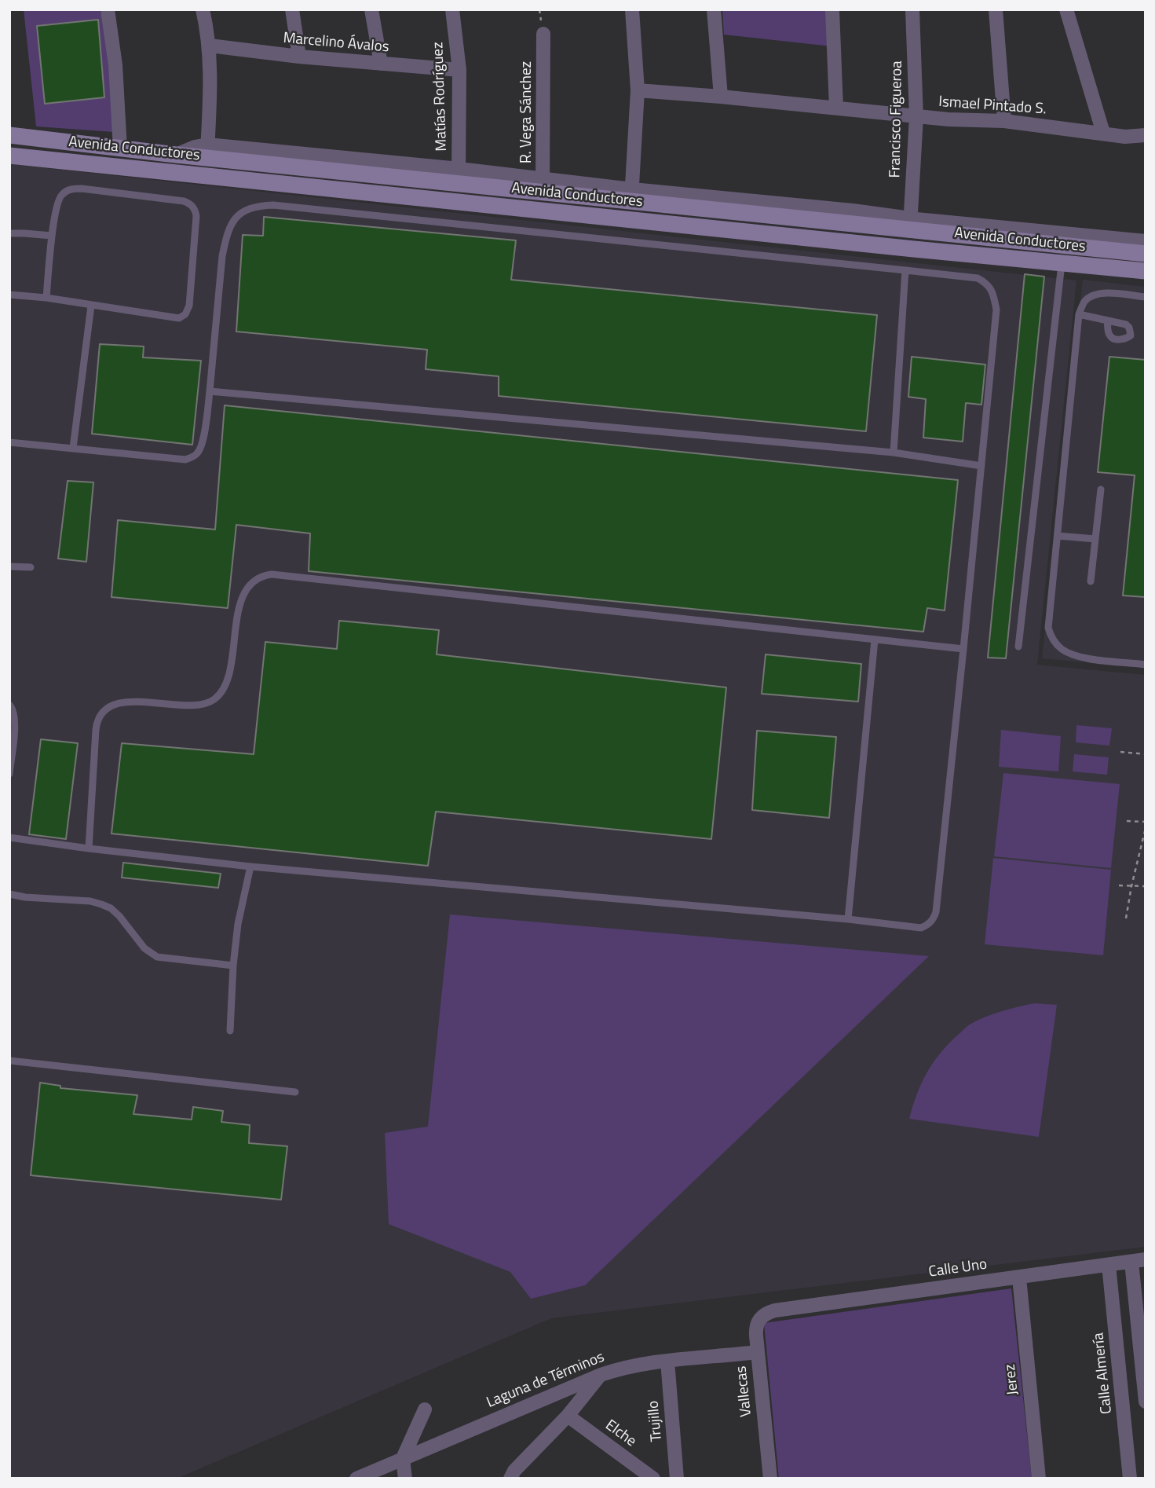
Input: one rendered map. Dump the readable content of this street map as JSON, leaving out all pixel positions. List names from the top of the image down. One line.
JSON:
{"streets":{"main road":["Avenida Conductores"],"street":["Marcelino Ávalos","Matías Rodríguez","Ismael Pintado S.","R. Vega Sánchez","Francisco Figueroa","Calle Uno","Calle Almería","Jerez","Laguna de Términos","Vallecas","Trujillo","Elche"]},"crossings":[["Marcelino Ávalos","Matías Rodríguez"],["Matías Rodríguez","Avenida Conductores"],["Ismael Pintado S.","Francisco Figueroa"],["R. Vega Sánchez","Avenida Conductores"],["Francisco Figueroa","Avenida Conductores"],["Calle Uno","Calle Almería"],["Calle Uno","Jerez"],["Calle Uno","Vallecas"],["Laguna de Términos","Vallecas"],["Laguna de Términos","Trujillo"]]}
